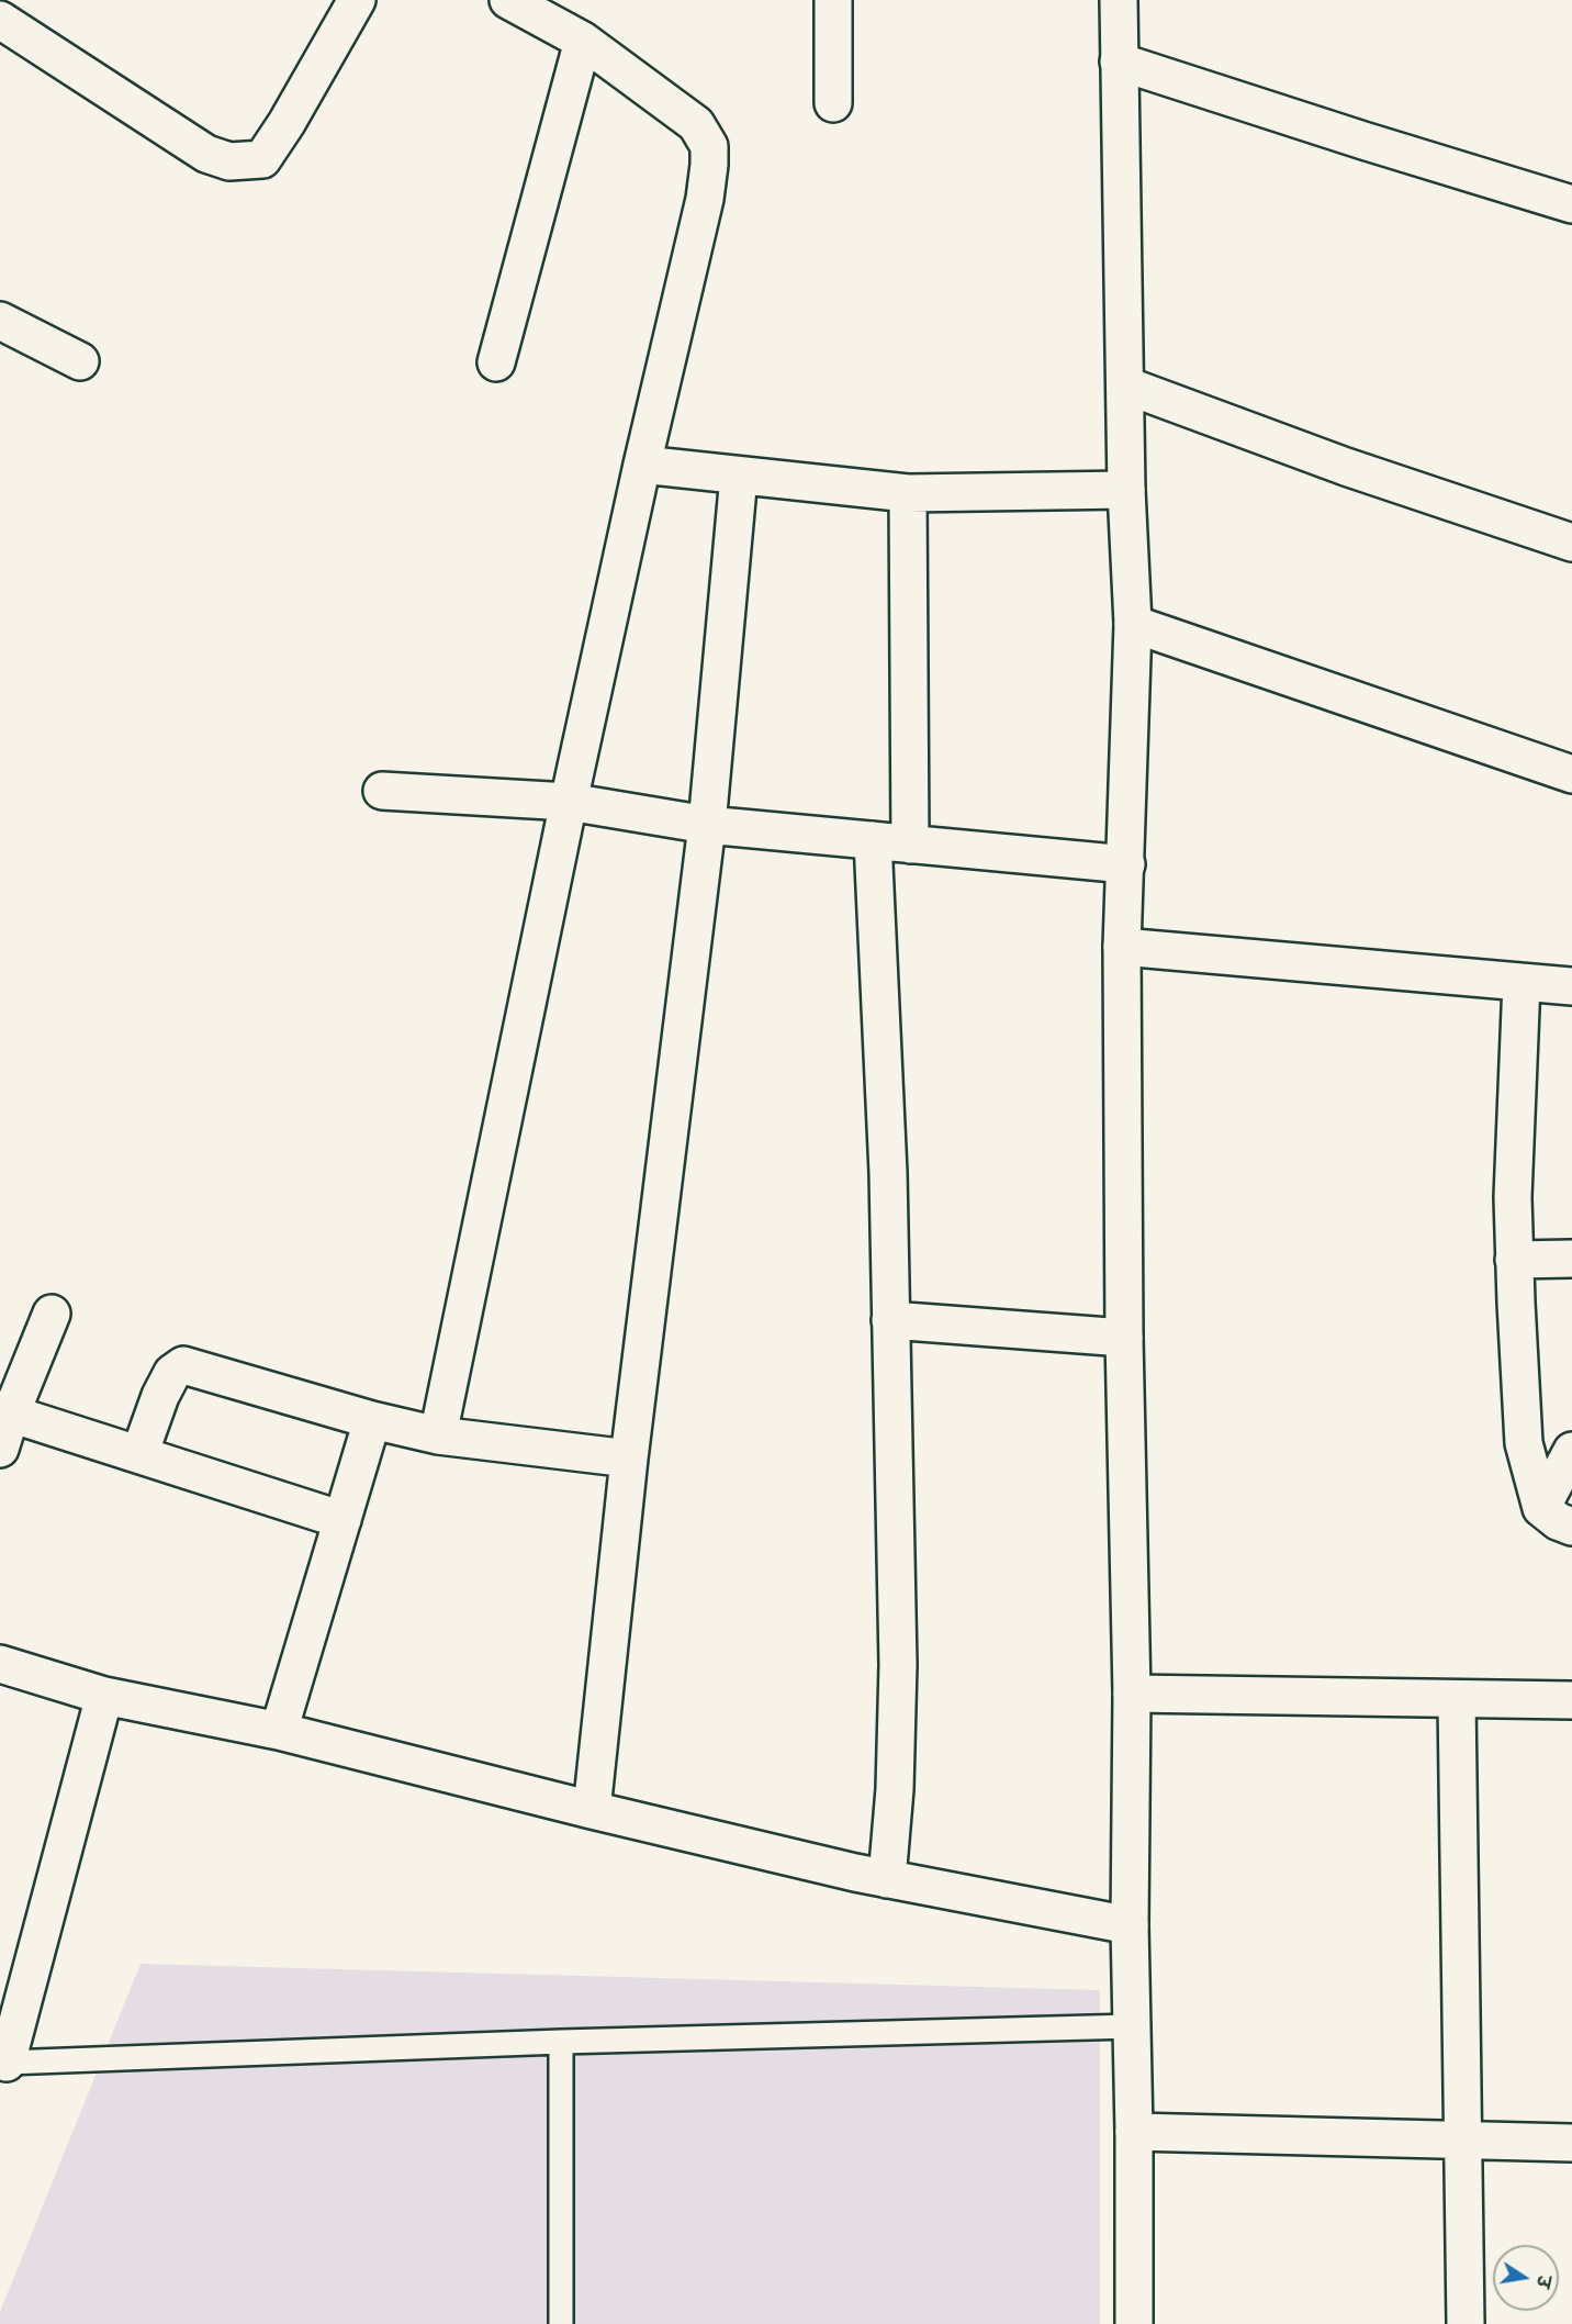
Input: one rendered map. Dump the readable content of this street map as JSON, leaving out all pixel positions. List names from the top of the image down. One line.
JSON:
{"north":"right"}
